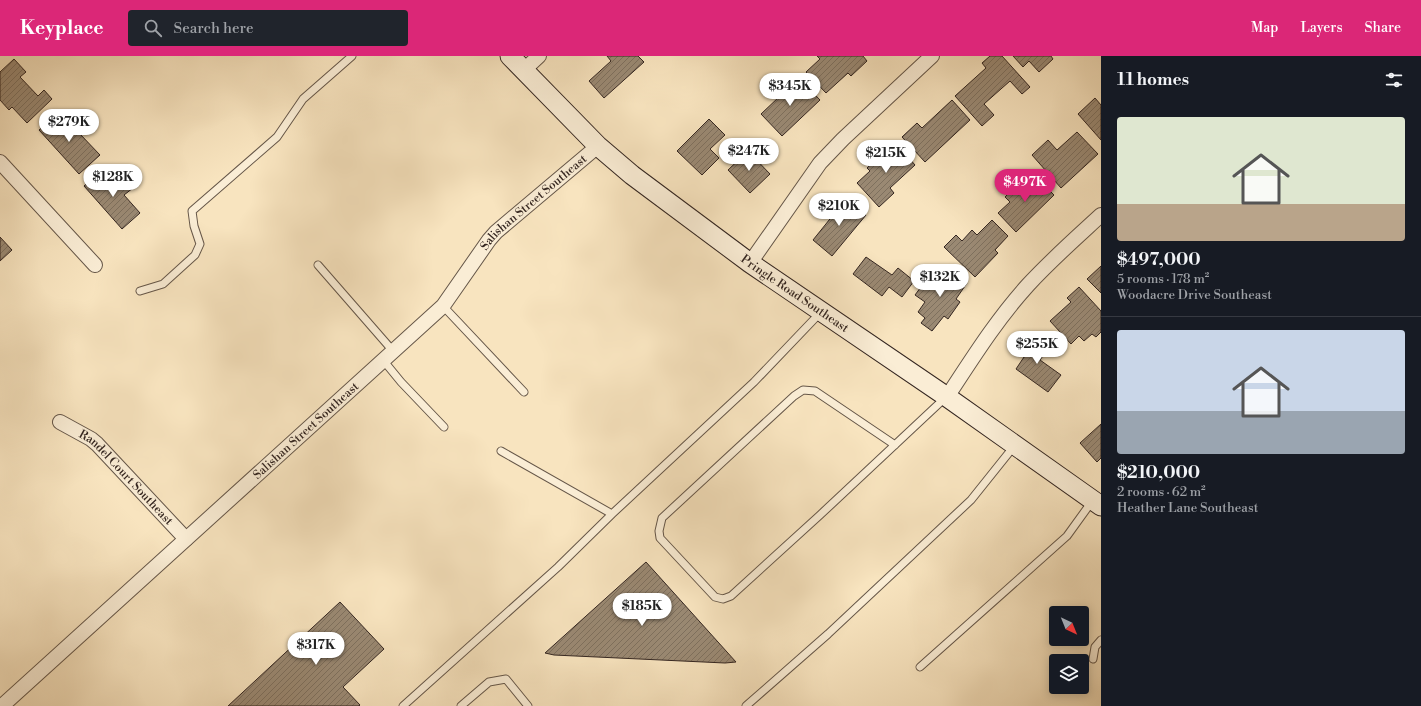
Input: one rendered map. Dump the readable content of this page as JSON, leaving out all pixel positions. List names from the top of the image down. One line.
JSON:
{"streets":{"street":["Salishan Street Southeast","Pringle Road Southeast","Randel Court Southeast"]},"crossings":[["Salishan Street Southeast","Pringle Road Southeast"],["Salishan Street Southeast","Randel Court Southeast"]],"north":"bottom right","page":{"header":"Keyplace","search":"Search here","nav":["Map","Layers","Share"],"heading":"11 homes","price":["$345K","$279K","$247K","$215K","$128K","$497K","$210K","$132K","$255K","$185K","$317K"],"list":[{"name":"$497,000","note":"5 rooms · 178 m² · Woodacre Drive Southeast"},{"name":"$210,000","note":"2 rooms · 62 m² · Heather Lane Southeast"}]}}
